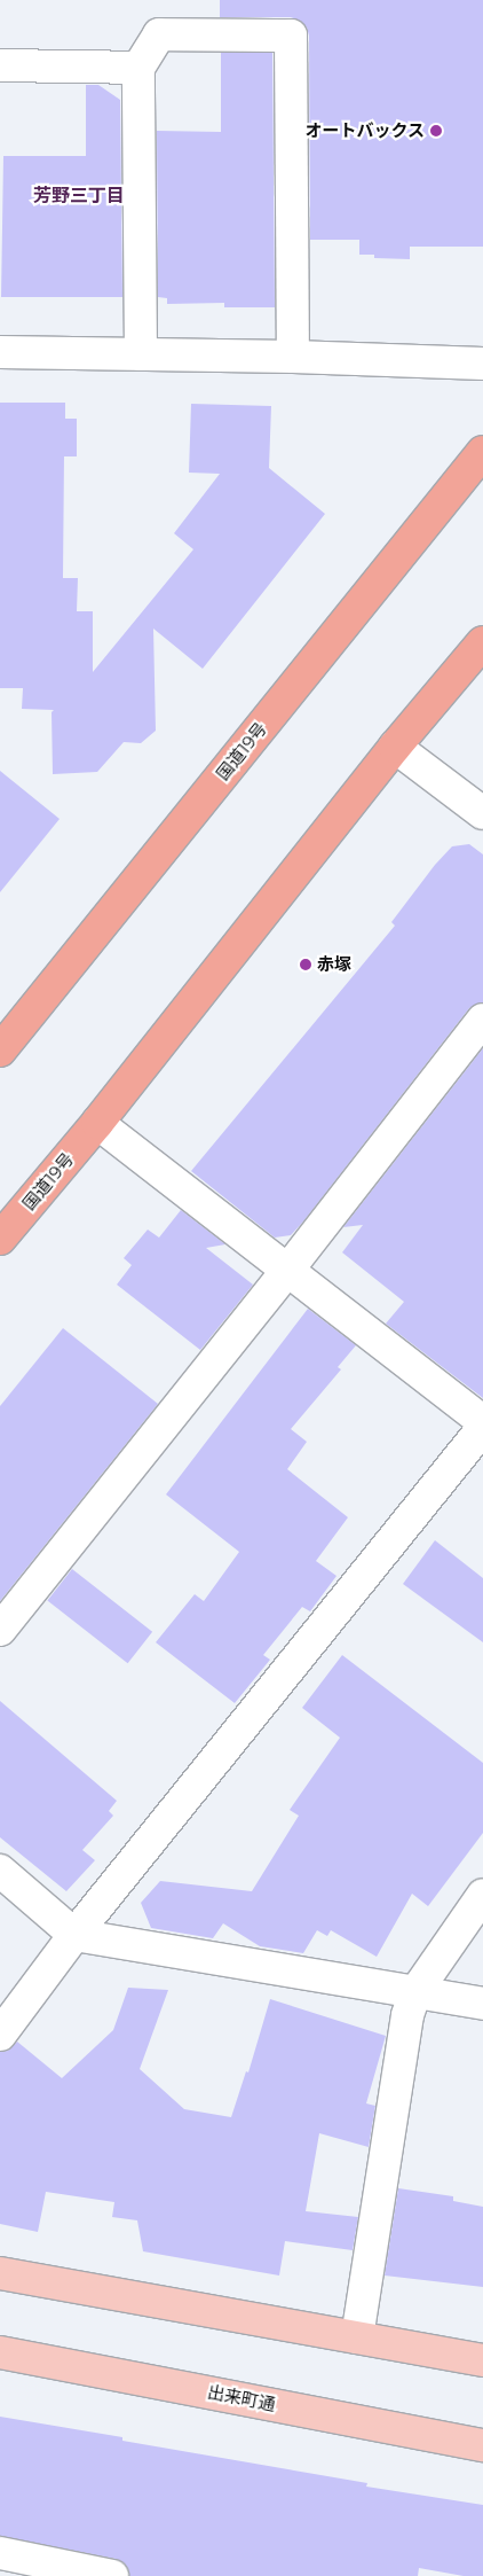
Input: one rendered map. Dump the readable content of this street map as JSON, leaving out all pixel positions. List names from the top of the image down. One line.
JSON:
{"streets":{"highway":["国道19号"],"main road":["出来町通"]},"districts":["芳野三丁目"],"places":["オートバックス","赤塚"]}
